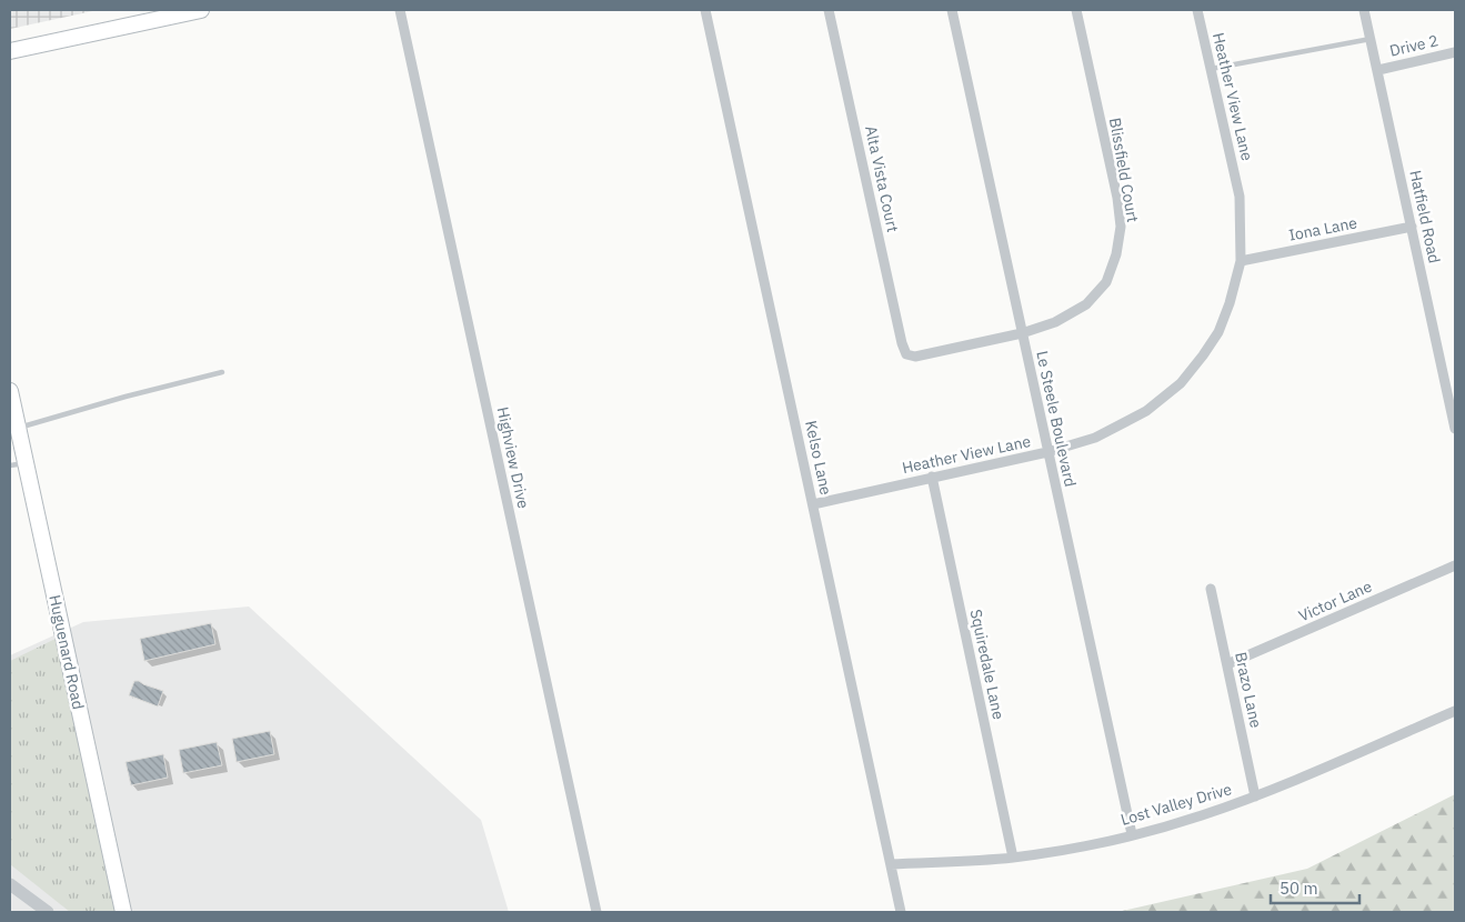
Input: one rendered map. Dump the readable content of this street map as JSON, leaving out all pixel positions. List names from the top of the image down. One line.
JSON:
{"streets":{"main road":["Huguenard Road"],"street":["Drive 2","Heather View Lane","Blissfield Court","Alta Vista Court","Hatfield Road","Iona Lane","Le Steele Boulevard","Highview Drive","Kelso Lane","Victor Lane","Squiredale Lane","Brazo Lane","Lost Valley Drive"]},"crossings":[["Drive 2","Hatfield Road"],["Heather View Lane","Iona Lane"],["Heather View Lane","Le Steele Boulevard"],["Heather View Lane","Kelso Lane"],["Heather View Lane","Squiredale Lane"],["Blissfield Court","Alta Vista Court"],["Blissfield Court","Le Steele Boulevard"],["Hatfield Road","Iona Lane"],["Le Steele Boulevard","Lost Valley Drive"],["Kelso Lane","Lost Valley Drive"],["Victor Lane","Brazo Lane"],["Squiredale Lane","Lost Valley Drive"],["Brazo Lane","Lost Valley Drive"]],"scale_bar":"50 m"}
